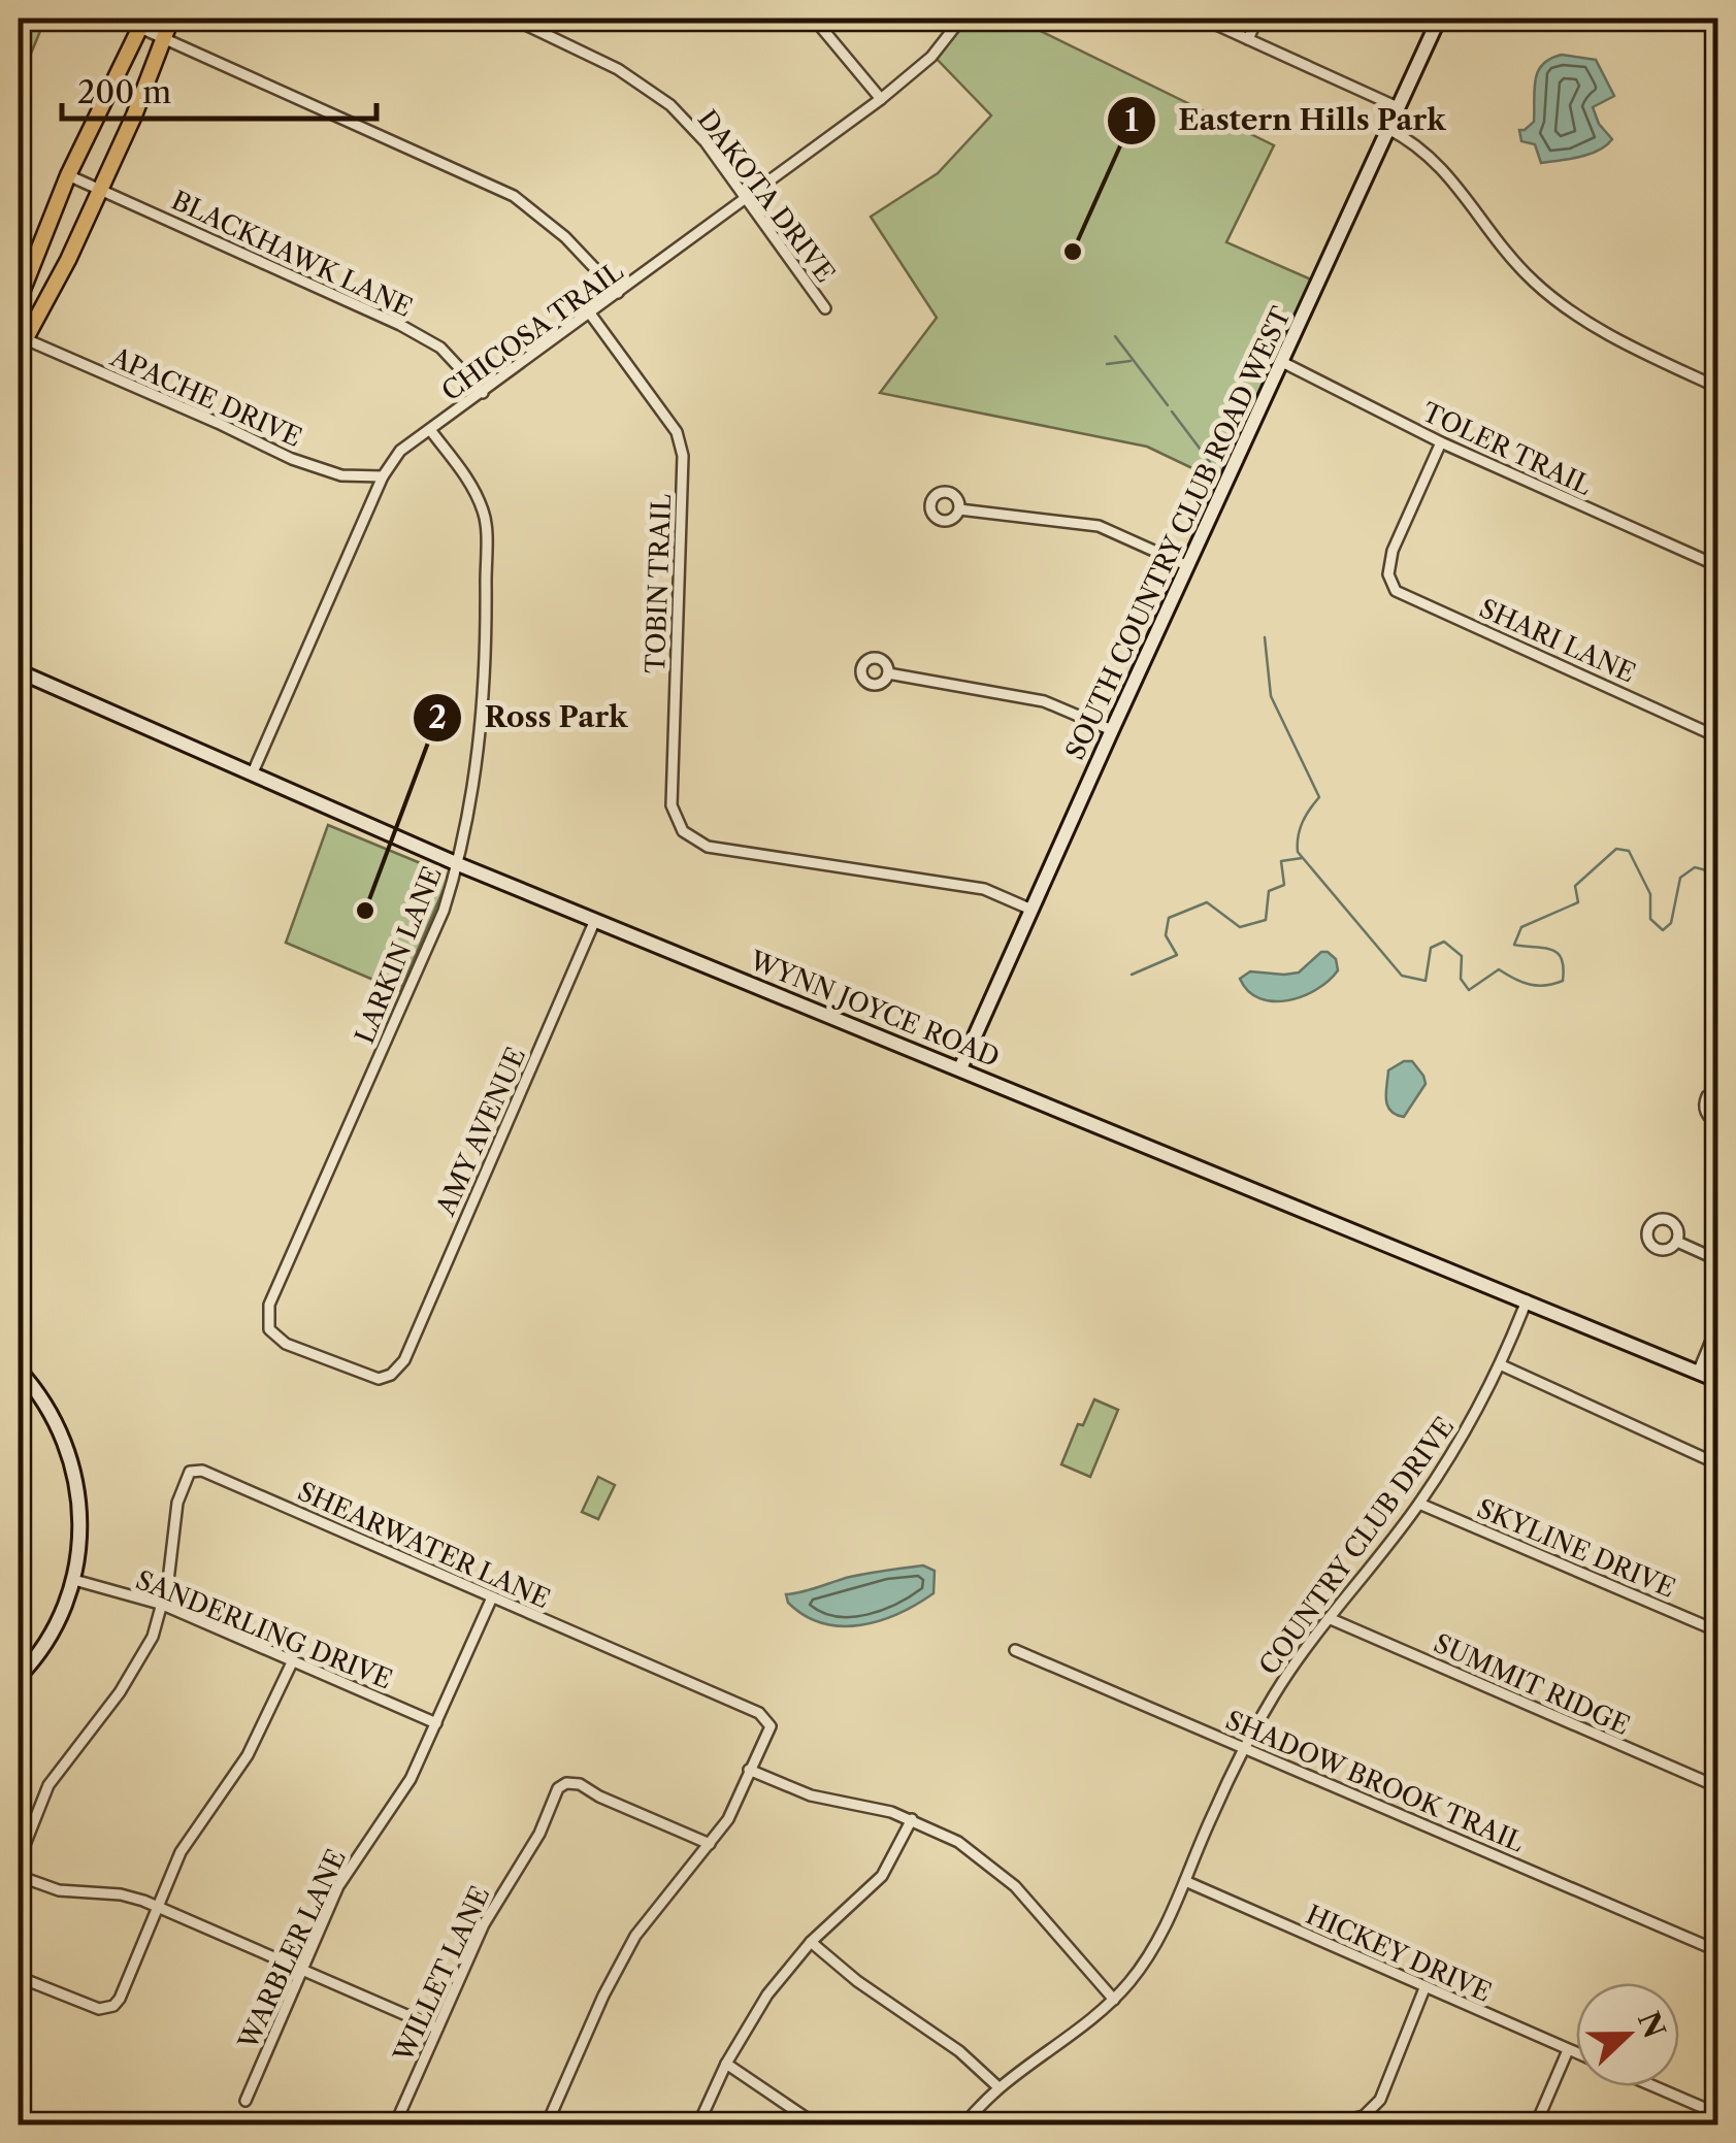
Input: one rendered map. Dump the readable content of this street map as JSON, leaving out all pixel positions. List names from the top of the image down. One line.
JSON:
{"streets":{"street":["DAKOTA DRIVE","BLACKHAWK LANE","CHICOSA TRAIL","APACHE DRIVE","TOLER TRAIL","SOUTH COUNTRY CLUB ROAD WEST","TOBIN TRAIL","SHARI LANE","LARKIN LANE","WYNN JOYCE ROAD","AMY AVENUE","SHEARWATER LANE","COUNTRY CLUB DRIVE","SKYLINE DRIVE","SANDERLING DRIVE","SUMMIT RIDGE","SHADOW BROOK TRAIL","WARBLER LANE","HICKEY DRIVE","WILLET LANE"]},"crossings":[["DAKOTA DRIVE","CHICOSA TRAIL"],["BLACKHAWK LANE","CHICOSA TRAIL"],["CHICOSA TRAIL","APACHE DRIVE"],["CHICOSA TRAIL","TOBIN TRAIL"],["CHICOSA TRAIL","LARKIN LANE"],["CHICOSA TRAIL","WYNN JOYCE ROAD"],["TOLER TRAIL","SOUTH COUNTRY CLUB ROAD WEST"],["TOLER TRAIL","SHARI LANE"],["SOUTH COUNTRY CLUB ROAD WEST","TOBIN TRAIL"],["SOUTH COUNTRY CLUB ROAD WEST","WYNN JOYCE ROAD"],["LARKIN LANE","WYNN JOYCE ROAD"],["LARKIN LANE","AMY AVENUE"],["WYNN JOYCE ROAD","AMY AVENUE"],["WYNN JOYCE ROAD","COUNTRY CLUB DRIVE"],["SHEARWATER LANE","SANDERLING DRIVE"],["SHEARWATER LANE","WARBLER LANE"],["COUNTRY CLUB DRIVE","SKYLINE DRIVE"],["COUNTRY CLUB DRIVE","SUMMIT RIDGE"],["COUNTRY CLUB DRIVE","SHADOW BROOK TRAIL"],["COUNTRY CLUB DRIVE","HICKEY DRIVE"],["SANDERLING DRIVE","WARBLER LANE"]],"places":["Eastern Hills Park","Ross Park"],"scale_bar":"200 m","north":"right"}
